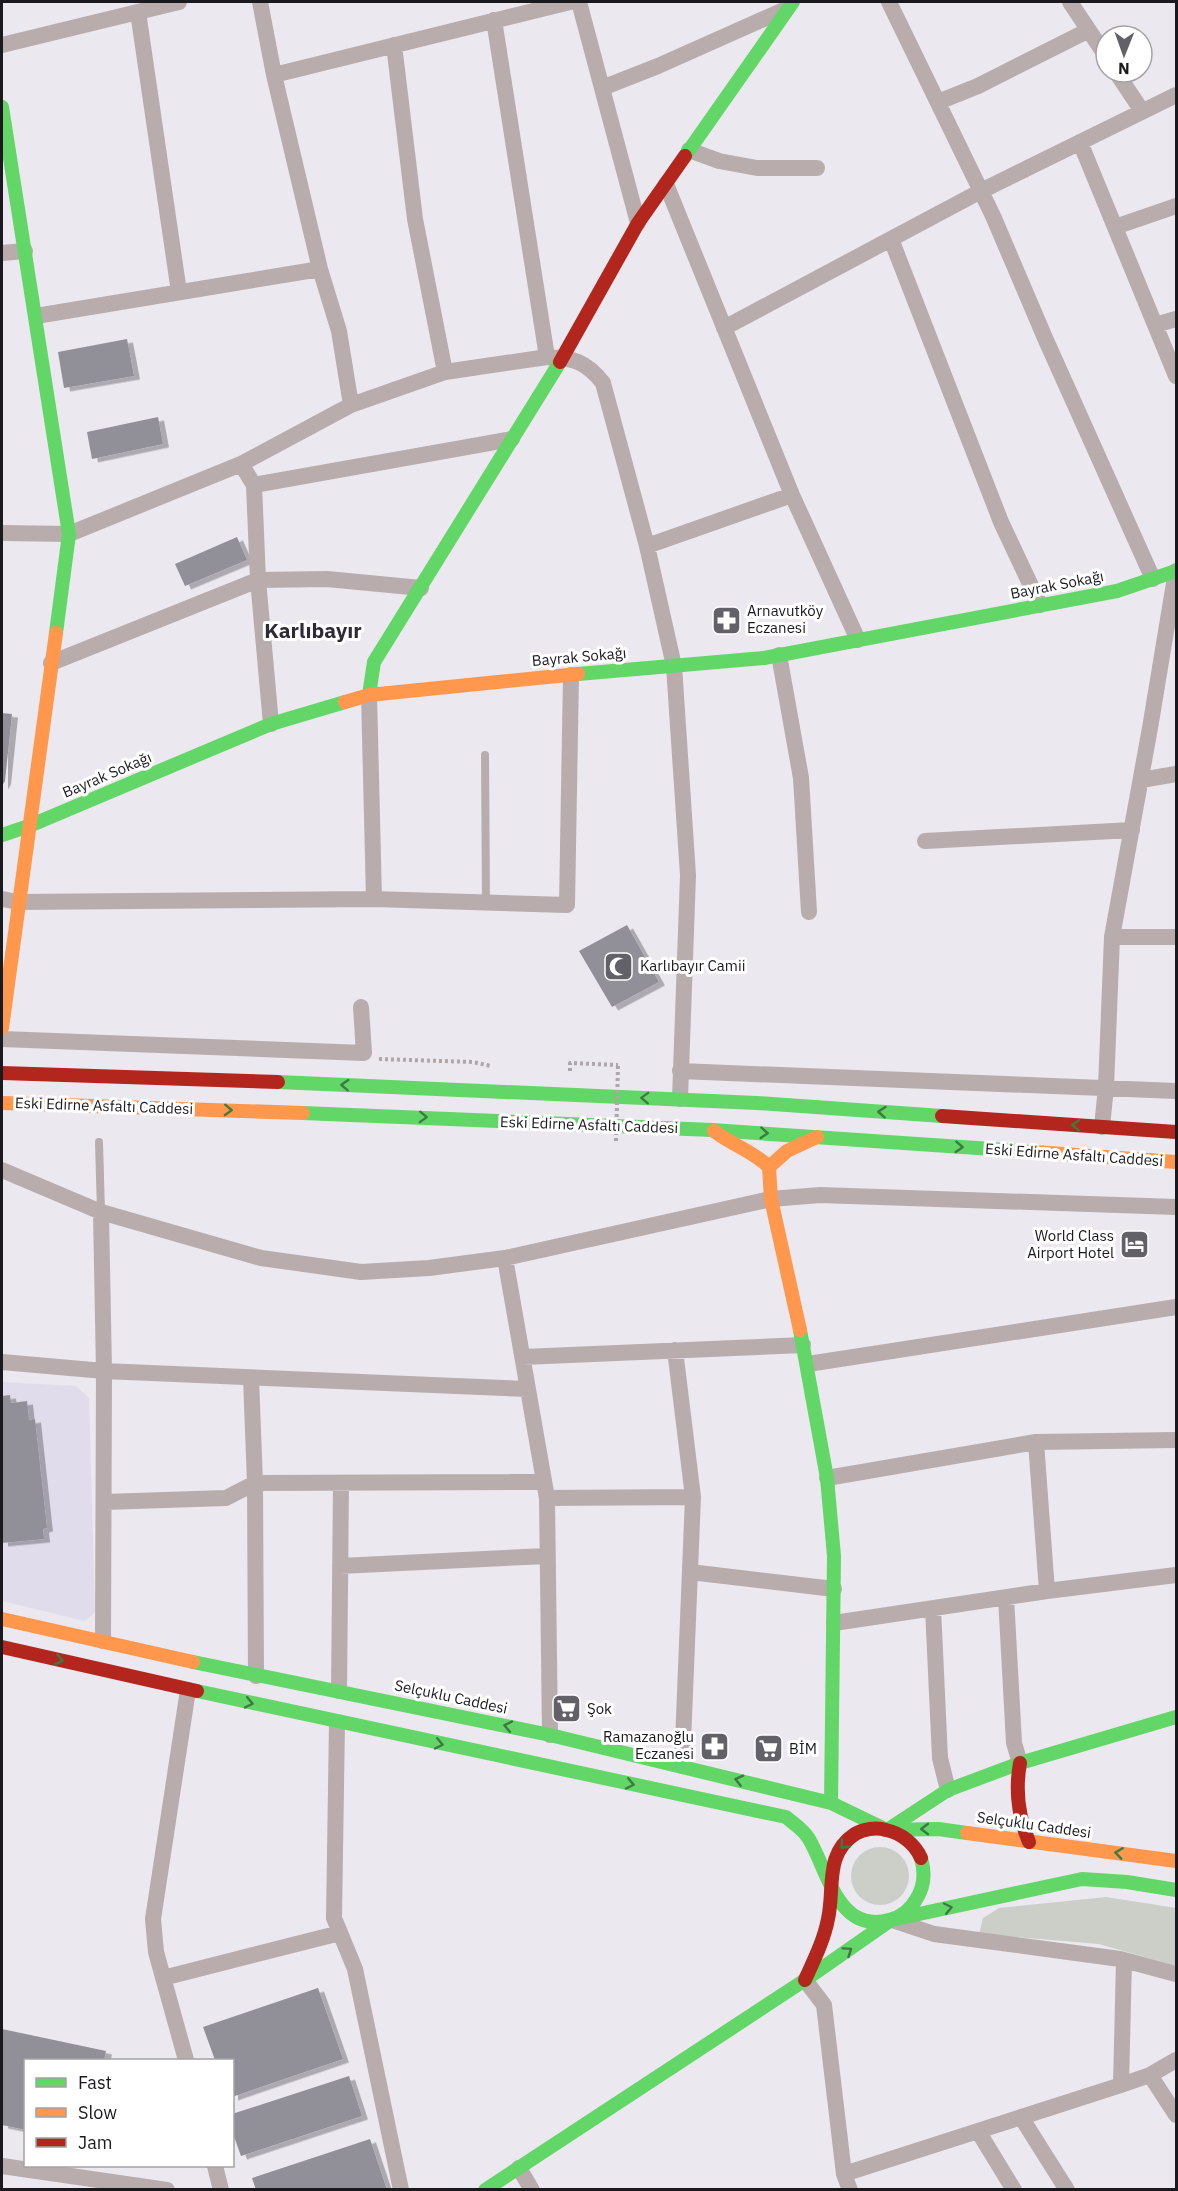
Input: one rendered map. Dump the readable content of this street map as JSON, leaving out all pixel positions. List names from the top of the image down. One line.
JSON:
{"streets":{"main road":["Bayrak Sokağı","Eski Edirne Asfaltı Caddesi","Selçuklu Caddesi"]},"districts":["Karlıbayır"],"places":{"pharmacy":["Arnavutköy Eczanesi","Ramazanoğlu Eczanesi"],"mosque":["Karlıbayır Camii"],"hotel":["World Class Airport Hotel"],"supermarket":["Şok","BİM"]},"legend":["Fast","Slow","Jam"],"north":"bottom"}
